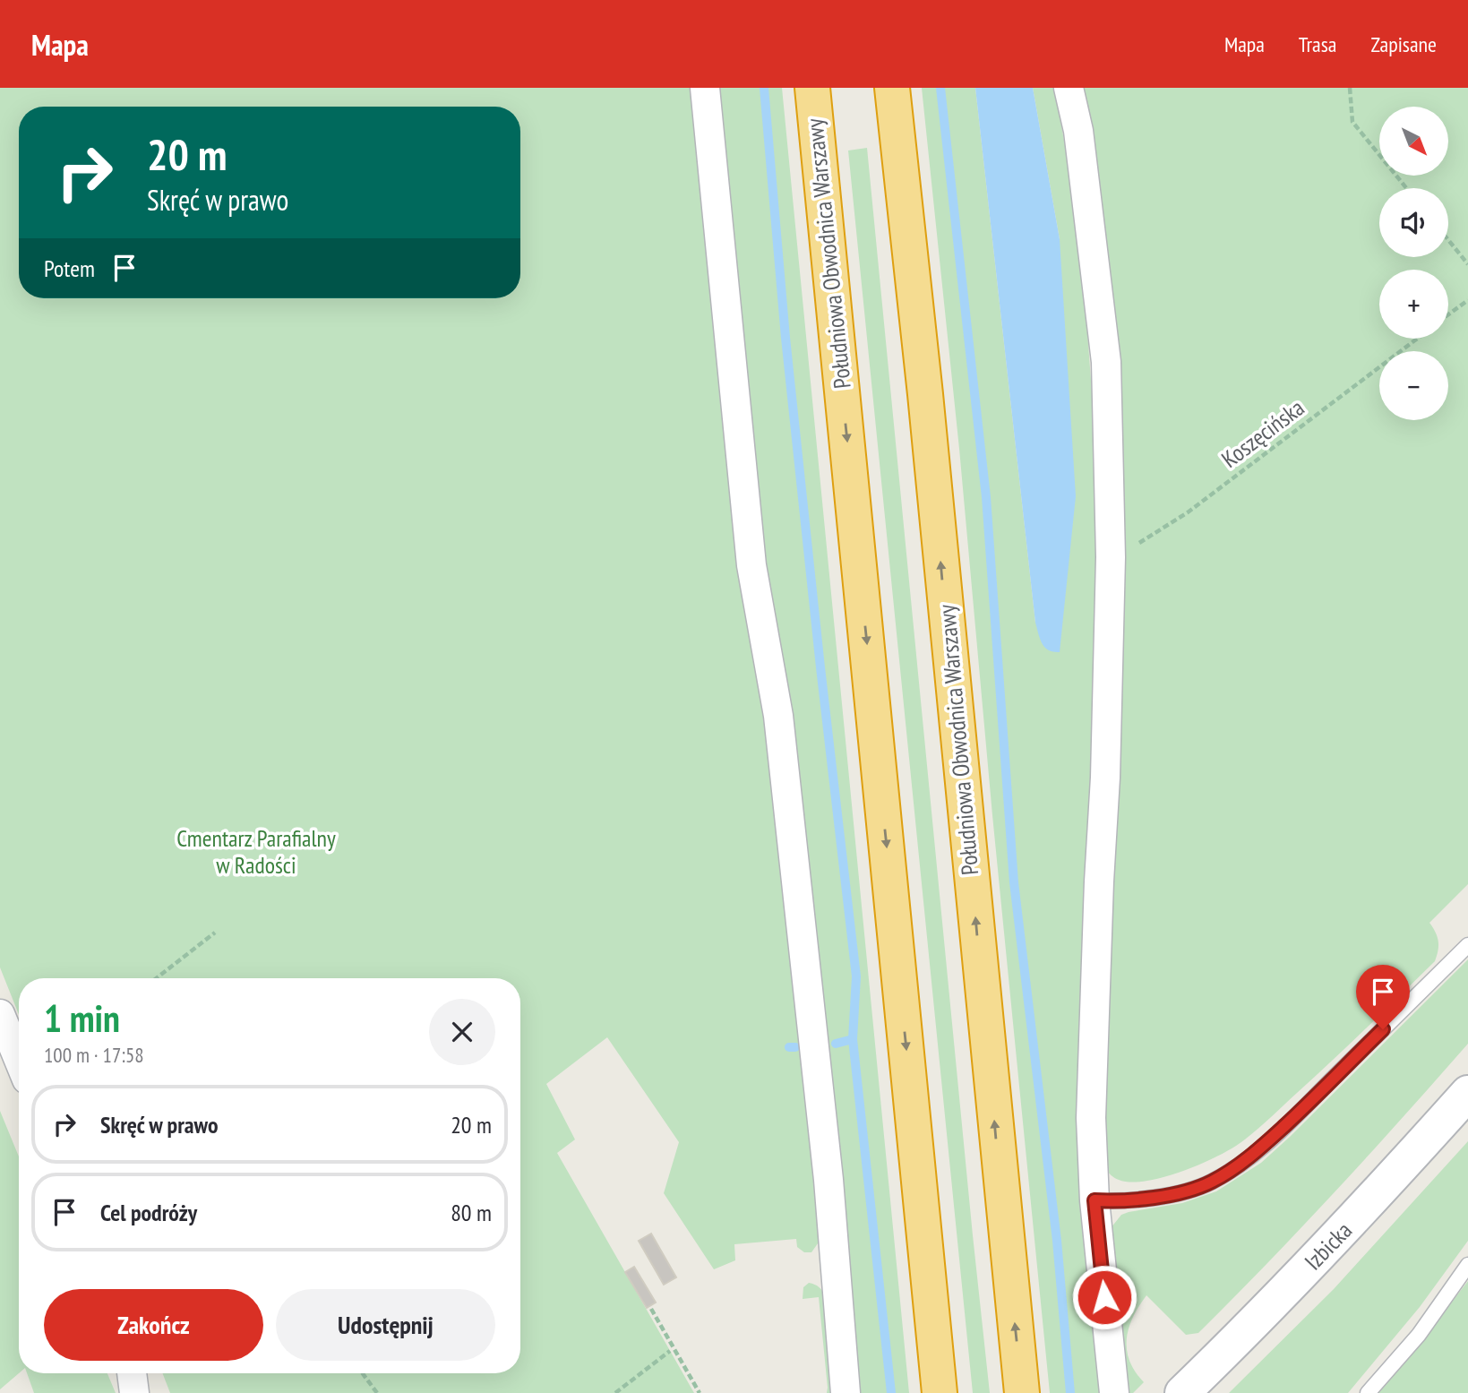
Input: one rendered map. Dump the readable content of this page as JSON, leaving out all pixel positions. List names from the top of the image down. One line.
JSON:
{"streets":{"highway":["Południowa Obwodnica Warszawy"],"street":["Izbicka"],"path":["Koszęcińska"]},"parks":["Cmentarz Parafialny w Radości"],"north":"bottom right","page":{"header":"Mapa","nav":["Mapa","Trasa","Zapisane"],"map_buttons":["+","−"],"turn":["20 m","Skręć w prawo"],"then":"Potem","heading":["1 min","100 m · 17:58"],"list":[{"name":"Skręć w prawo","value":"20 m"},{"name":"Cel podróży","value":"80 m"}],"buttons":["Zakończ","Udostępnij"]}}
